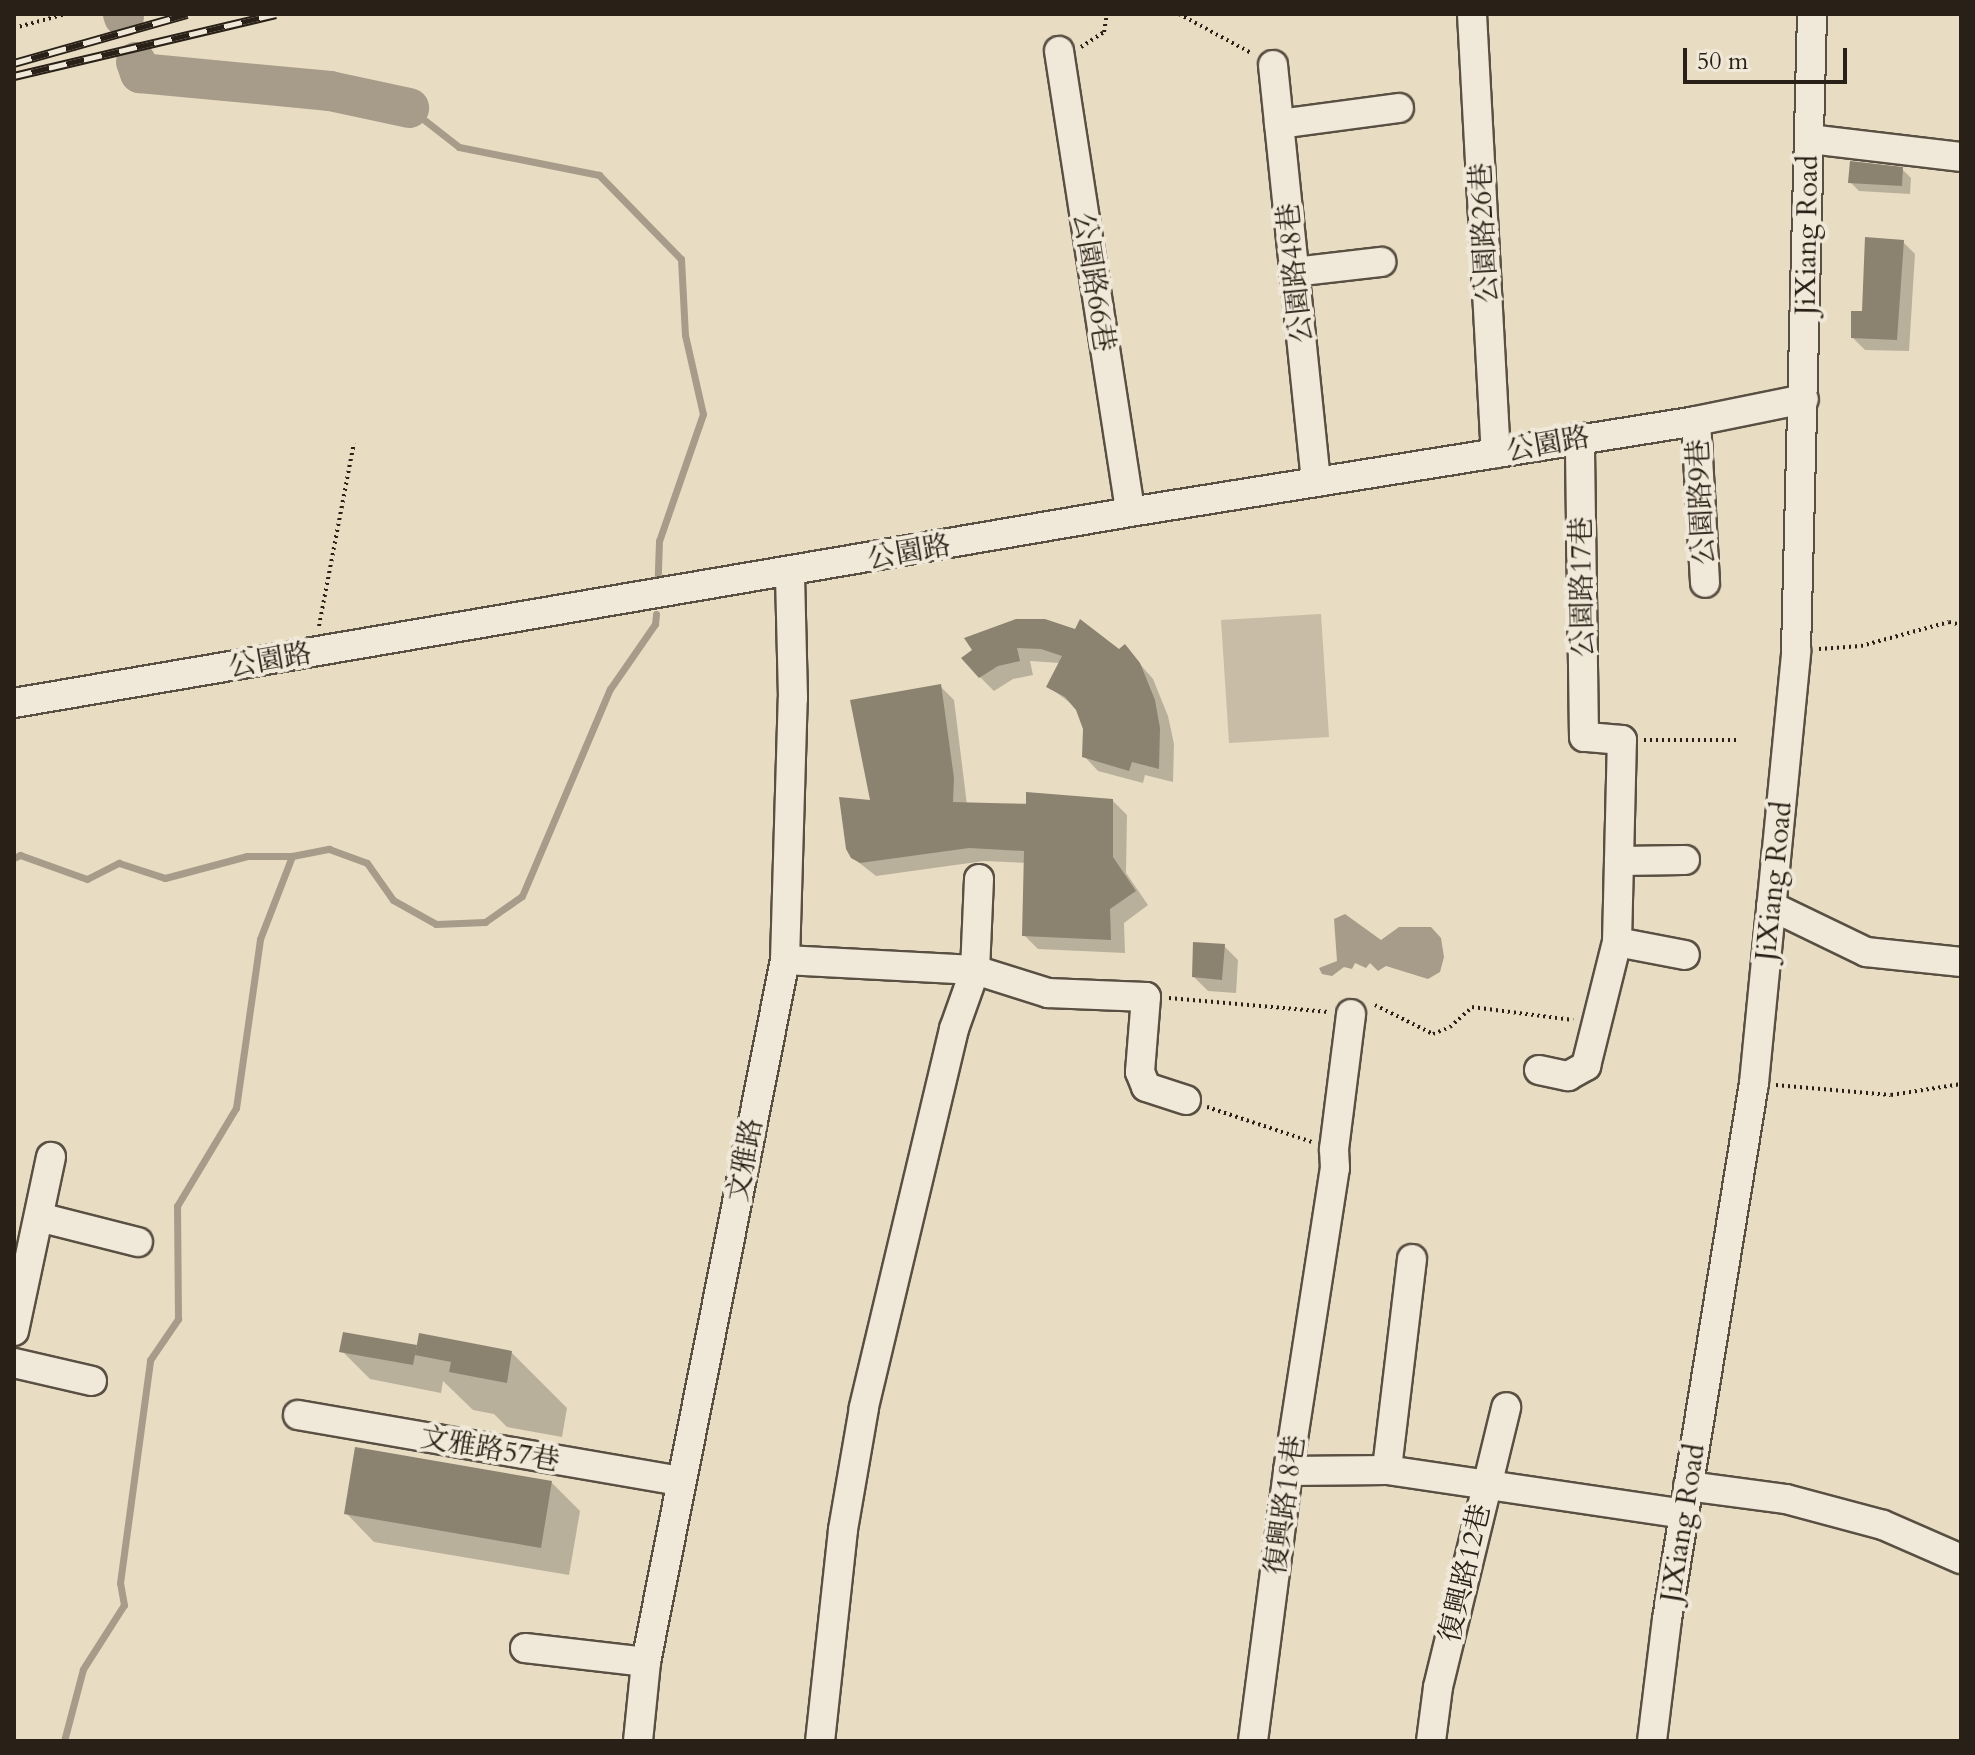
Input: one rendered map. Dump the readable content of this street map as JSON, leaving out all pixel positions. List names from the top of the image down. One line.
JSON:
{"streets":{"street":["公園路26巷","JiXiang Road","公園路48巷","公園路66巷","公園路","公園路9巷","公園路17巷","文雅路","文雅路57巷","復興路18巷","復興路12巷"]},"crossings":[["公園路26巷","公園路"],["JiXiang Road","公園路"],["公園路48巷","公園路"],["公園路66巷","公園路"],["公園路","公園路9巷"],["公園路","公園路17巷"],["公園路","文雅路"],["文雅路","文雅路57巷"]],"scale_bar":"50 m"}
